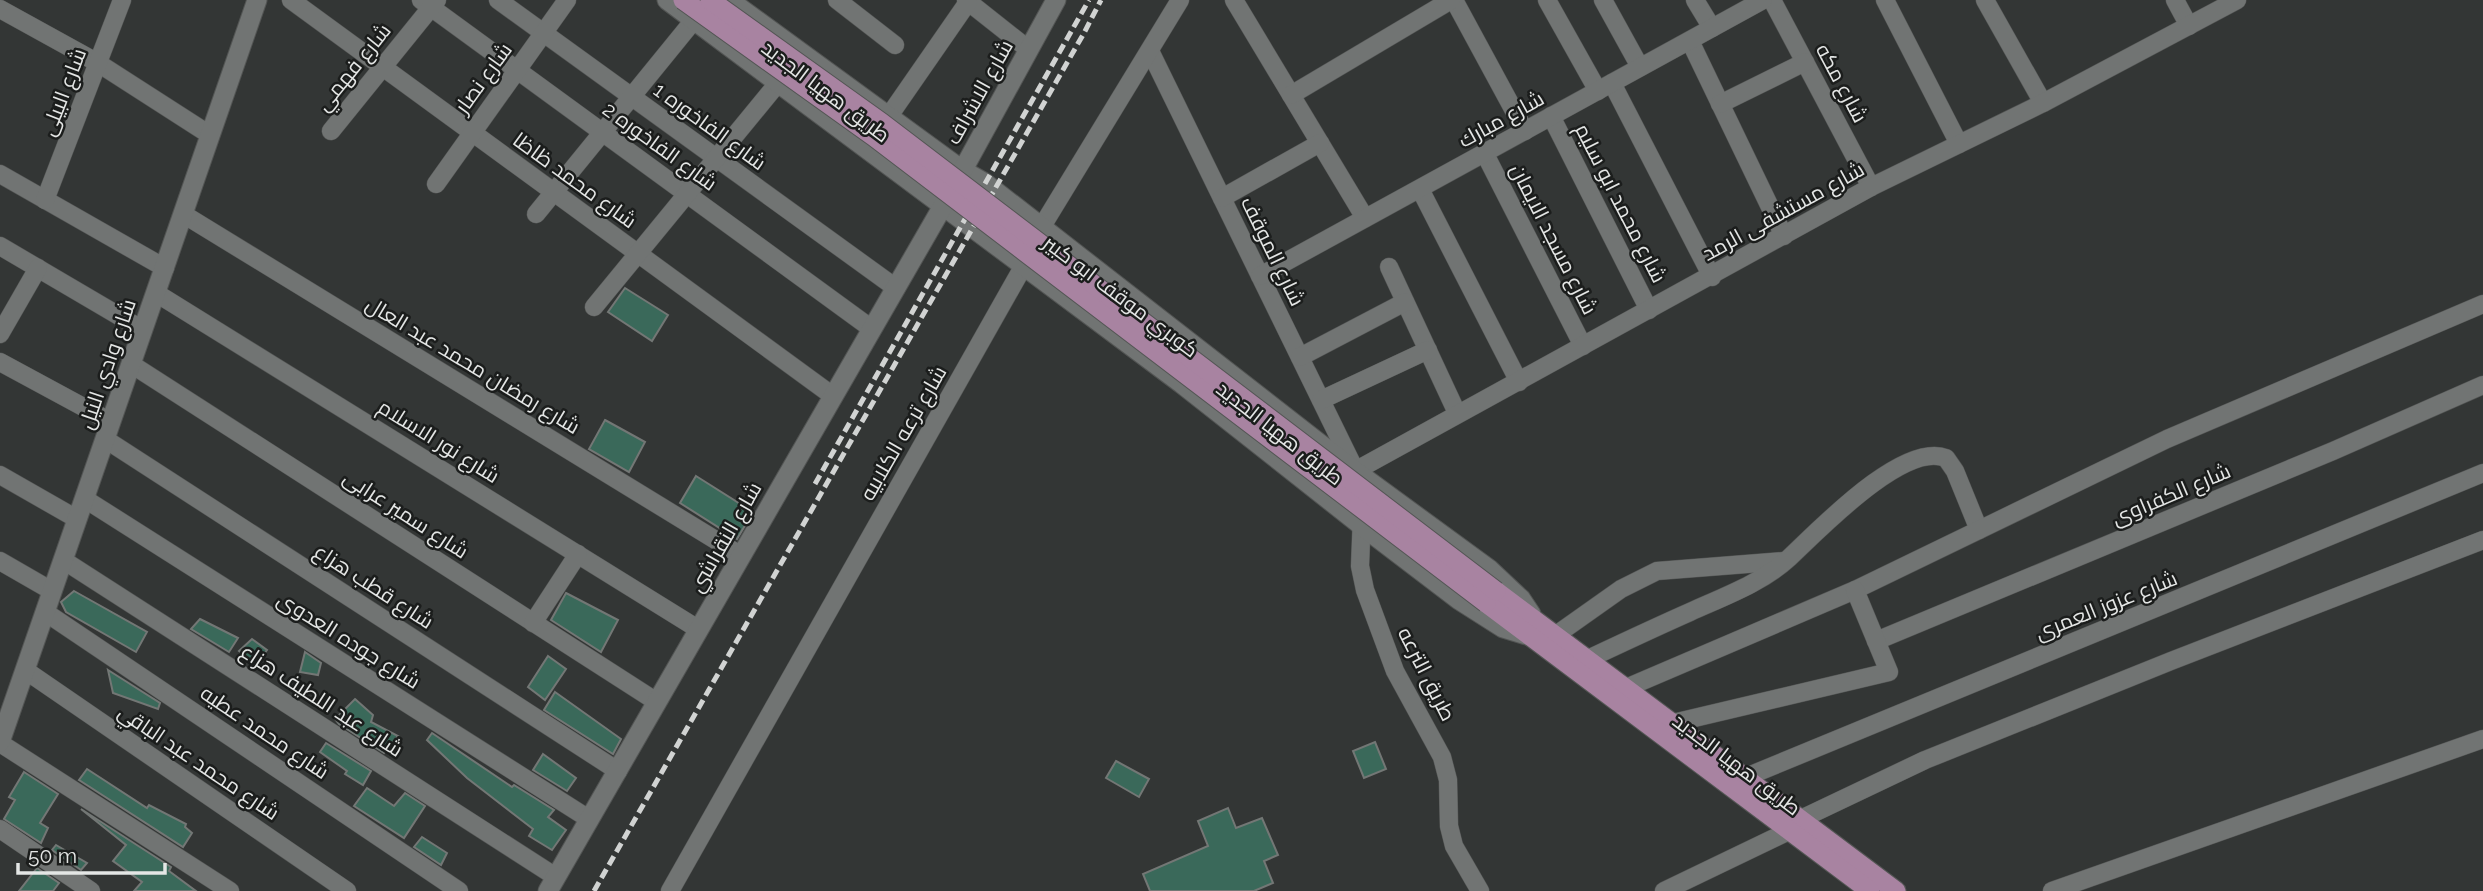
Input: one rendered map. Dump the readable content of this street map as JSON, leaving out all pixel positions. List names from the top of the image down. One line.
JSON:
{"streets":{"main road":["طريق ههيا الجديد","كوبري موقف ابو كبير"],"street":["شارع فهمي","شارع نصار","شارع مكه","شارع البيلى","شارع الاشراف","شارع مبارك","شارع الفاخوره 1","شارع الفاخوره 2","شارع محمد ظاظا","شارع محمد ابو سليم","شارع مستشفى الرمد","شارع مسجد الايمان","شارع الموقف","شارع وادي النيل","شارع رمضان محمد عبد العال","شارع ترعه الكلابيه","شارع نور الاسلام","شارع الكفراوى","شارع سمير عرابى","شارع النقراشي","شارع قطب هزاع","شارع عزوز العمرى","شارع جوده العدوى","طريق الترعه","شارع عبد اللطيف هزاع","شارع محمد عطيه","شارع محمد عبد الباقي"]},"crossings":[["شارع فهمي","شارع الفاخوره 2"],["شارع فهمي","شارع محمد ظاظا"],["شارع نصار","شارع الفاخوره 1"],["شارع نصار","شارع الفاخوره 2"],["شارع نصار","شارع محمد ظاظا"],["شارع مكه","شارع مستشفى الرمد"],["طريق ههيا الجديد","شارع الاشراف"],["طريق ههيا الجديد","شارع مستشفى الرمد"],["طريق ههيا الجديد","شارع الموقف"],["طريق ههيا الجديد","كوبري موقف ابو كبير"],["طريق ههيا الجديد","شارع ترعه الكلابيه"],["طريق ههيا الجديد","شارع النقراشي"],["طريق ههيا الجديد","شارع عزوز العمرى"],["طريق ههيا الجديد","طريق الترعه"],["شارع الاشراف","شارع النقراشي"],["شارع مبارك","شارع محمد ابو سليم"],["شارع مبارك","شارع مسجد الايمان"],["شارع مبارك","شارع الموقف"],["شارع الفاخوره 1","شارع النقراشي"],["شارع الفاخوره 2","شارع النقراشي"],["شارع محمد ظاظا","شارع النقراشي"],["شارع محمد ابو سليم","شارع مستشفى الرمد"],["شارع مستشفى الرمد","شارع مسجد الايمان"],["شارع مستشفى الرمد","شارع الموقف"],["شارع مستشفى الرمد","طريق الترعه"],["شارع الموقف","شارع ترعه الكلابيه"],["شارع الموقف","طريق الترعه"],["شارع وادي النيل","شارع رمضان محمد عبد العال"],["شارع وادي النيل","شارع نور الاسلام"],["شارع وادي النيل","شارع سمير عرابى"],["شارع وادي النيل","شارع قطب هزاع"],["شارع وادي النيل","شارع جوده العدوى"],["شارع وادي النيل","شارع عبد اللطيف هزاع"],["شارع وادي النيل","شارع محمد عطيه"],["شارع وادي النيل","شارع محمد عبد الباقي"],["شارع رمضان محمد عبد العال","شارع النقراشي"],["شارع نور الاسلام","شارع النقراشي"],["شارع سمير عرابى","شارع النقراشي"],["شارع النقراشي","شارع قطب هزاع"],["شارع النقراشي","شارع جوده العدوى"],["شارع النقراشي","شارع عبد اللطيف هزاع"]],"scale_bar":"50 m"}
